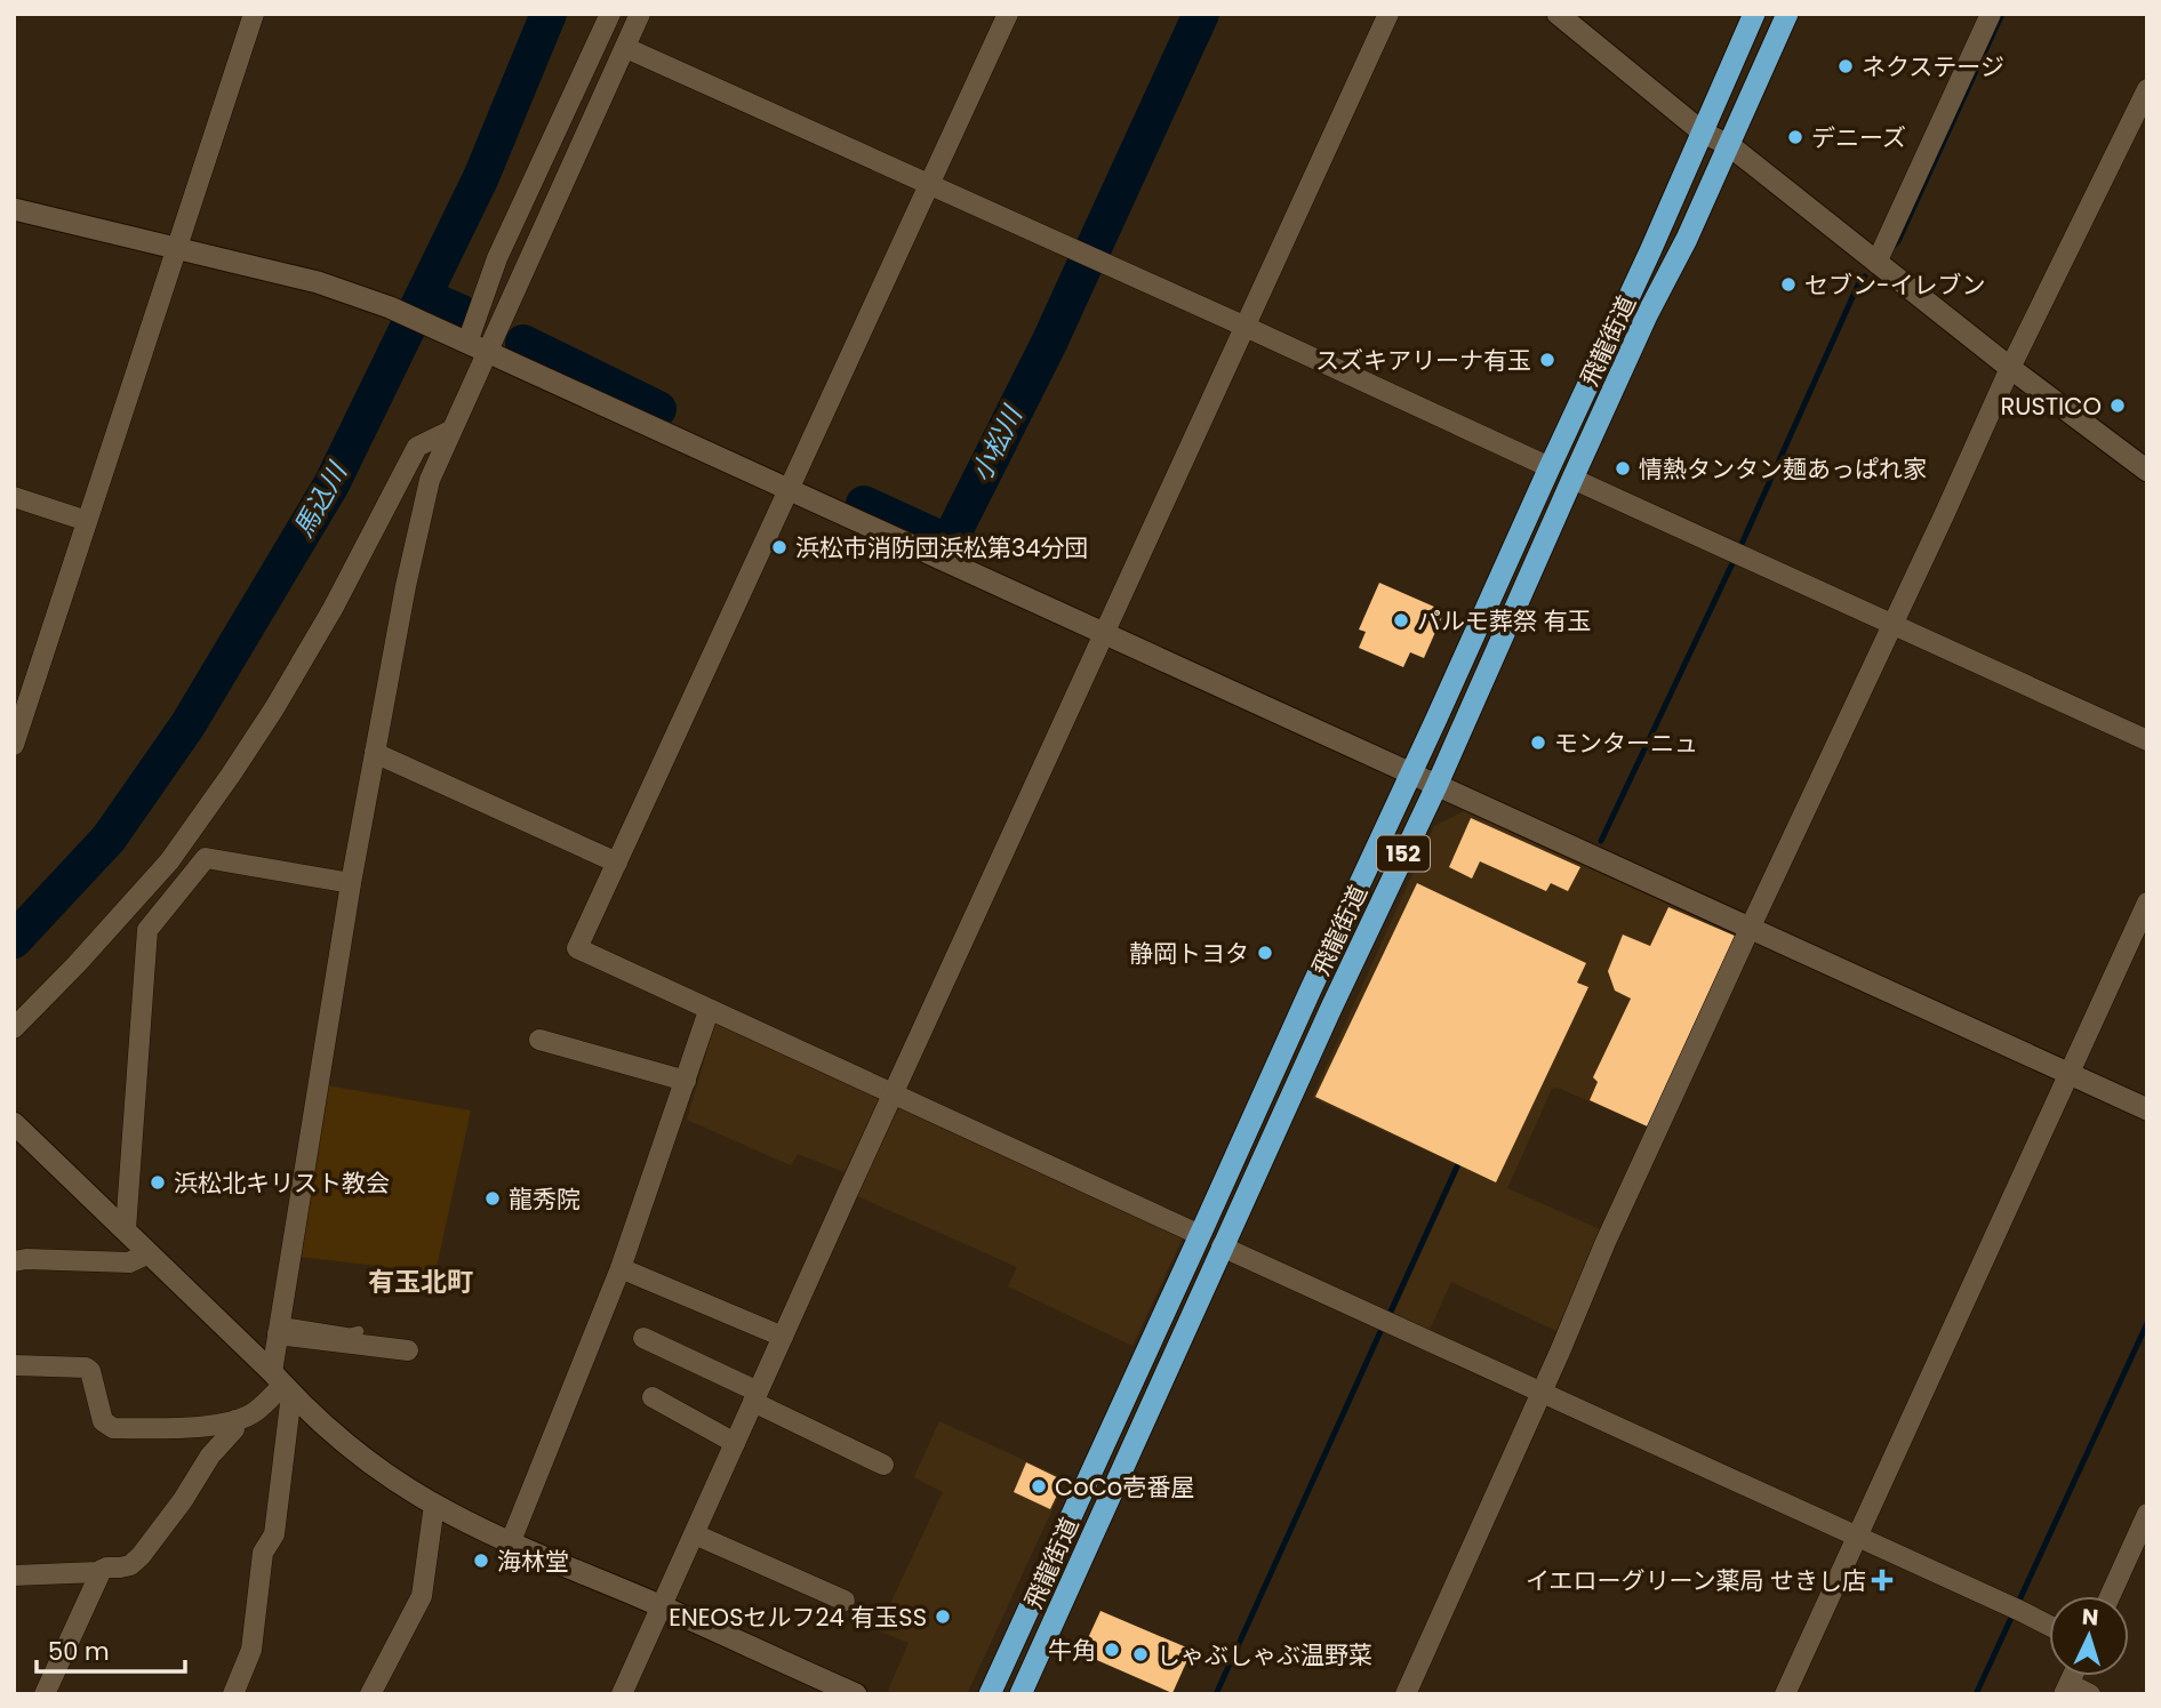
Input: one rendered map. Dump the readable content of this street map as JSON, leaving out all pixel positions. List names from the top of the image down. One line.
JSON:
{"streets":{"highway":["飛龍街道","152"]},"districts":["有玉北町"],"water":["小松川","馬込川"],"places":{"other":["ネクステージ","デニーズ","セブン-イレブン","スズキアリーナ有玉","RUSTICO","情熱タンタン麺あっぱれ家","浜松市消防団浜松第34分団","パルモ葬祭 有玉","モンターニュ","静岡トヨタ","浜松北キリスト教会","龍秀院","CoCo壱番屋","海林堂","ENEOSセルフ24 有玉SS","牛角","しゃぶしゃぶ温野菜"],"health":["イエローグリーン薬局 せきし店"]},"scale_bar":"50 m","north":"top"}
